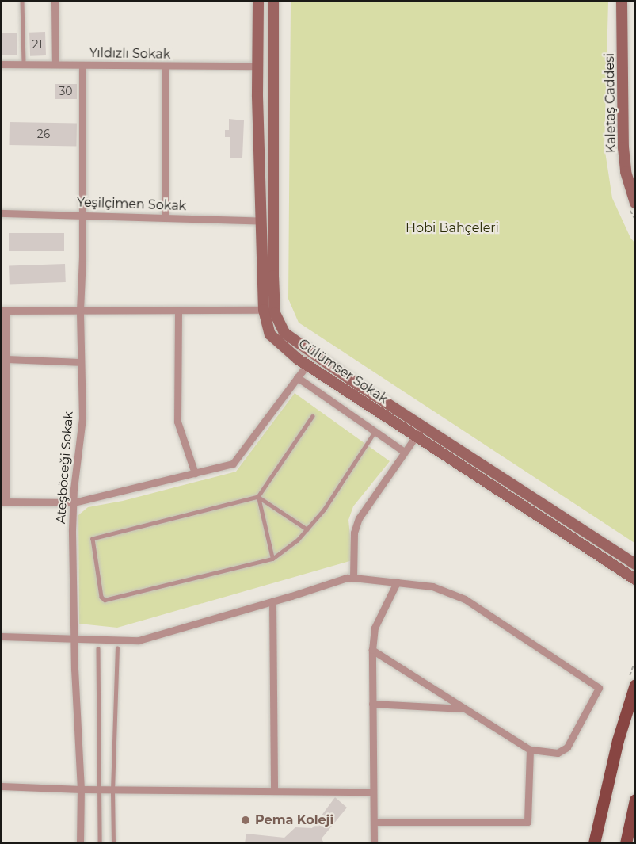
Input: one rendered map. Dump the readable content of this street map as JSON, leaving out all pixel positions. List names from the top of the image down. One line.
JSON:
{"streets":{"street":["Yıldızlı Sokak","Kaletaş Caddesi","Yeşilçimen Sokak","Gülümser Sokak","Ateşböceği Sokak"]},"crossings":[["Yıldızlı Sokak","Gülümser Sokak"],["Yıldızlı Sokak","Ateşböceği Sokak"],["Yeşilçimen Sokak","Gülümser Sokak"],["Yeşilçimen Sokak","Ateşböceği Sokak"]],"parks":["Hobi Bahçeleri"],"places":["Pema Koleji"],"house_numbers":["21","30","26"]}
